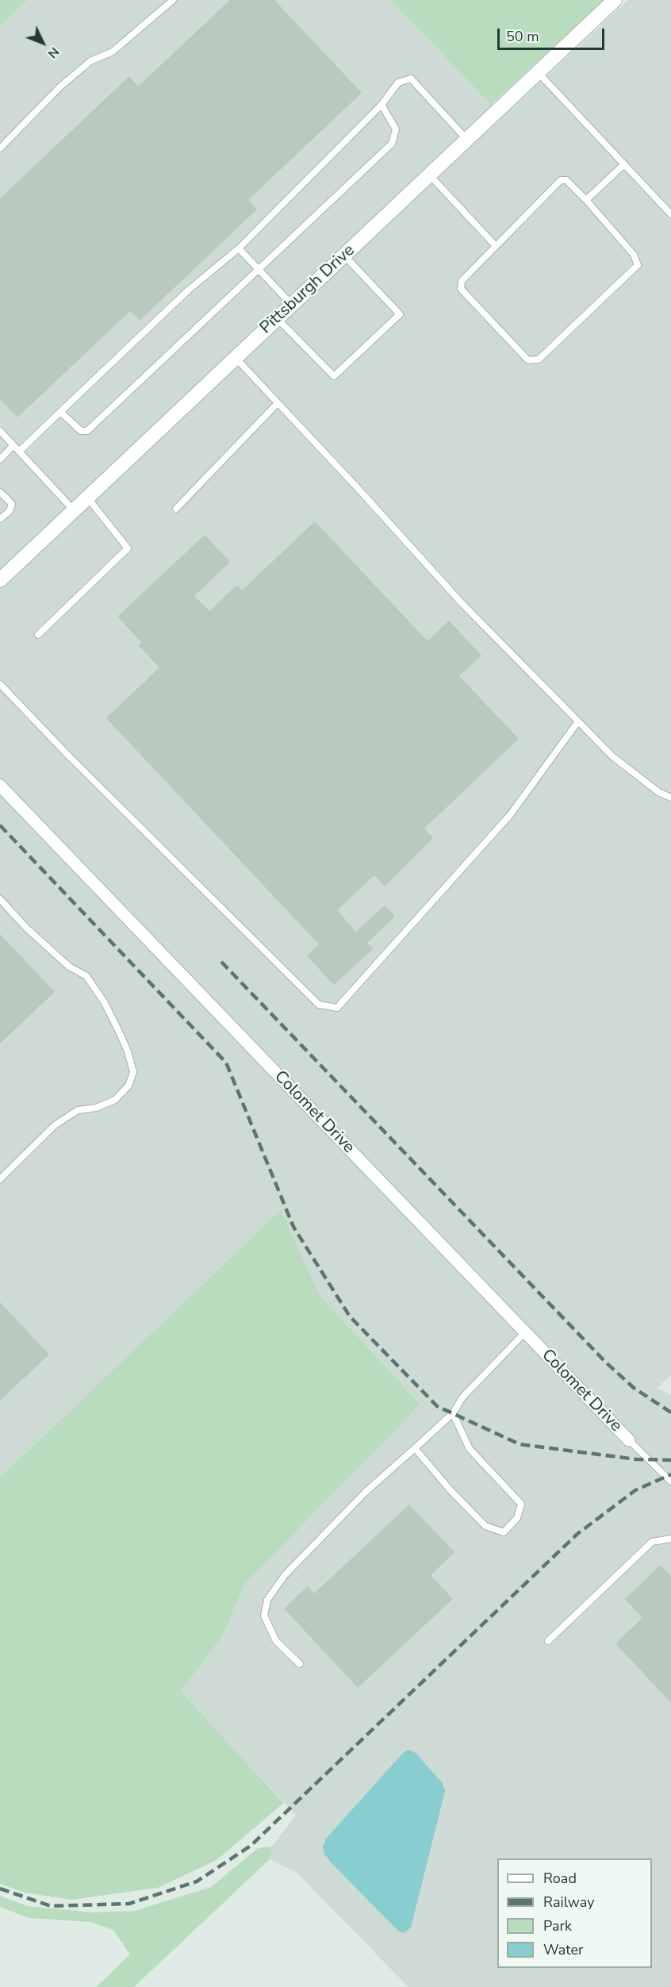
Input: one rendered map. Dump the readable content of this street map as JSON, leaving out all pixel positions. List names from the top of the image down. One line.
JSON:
{"streets":{"street":["Pittsburgh Drive","Colomet Drive"]},"legend":["Road","Railway","Park","Water"],"scale_bar":"50 m","north":"bottom right"}
